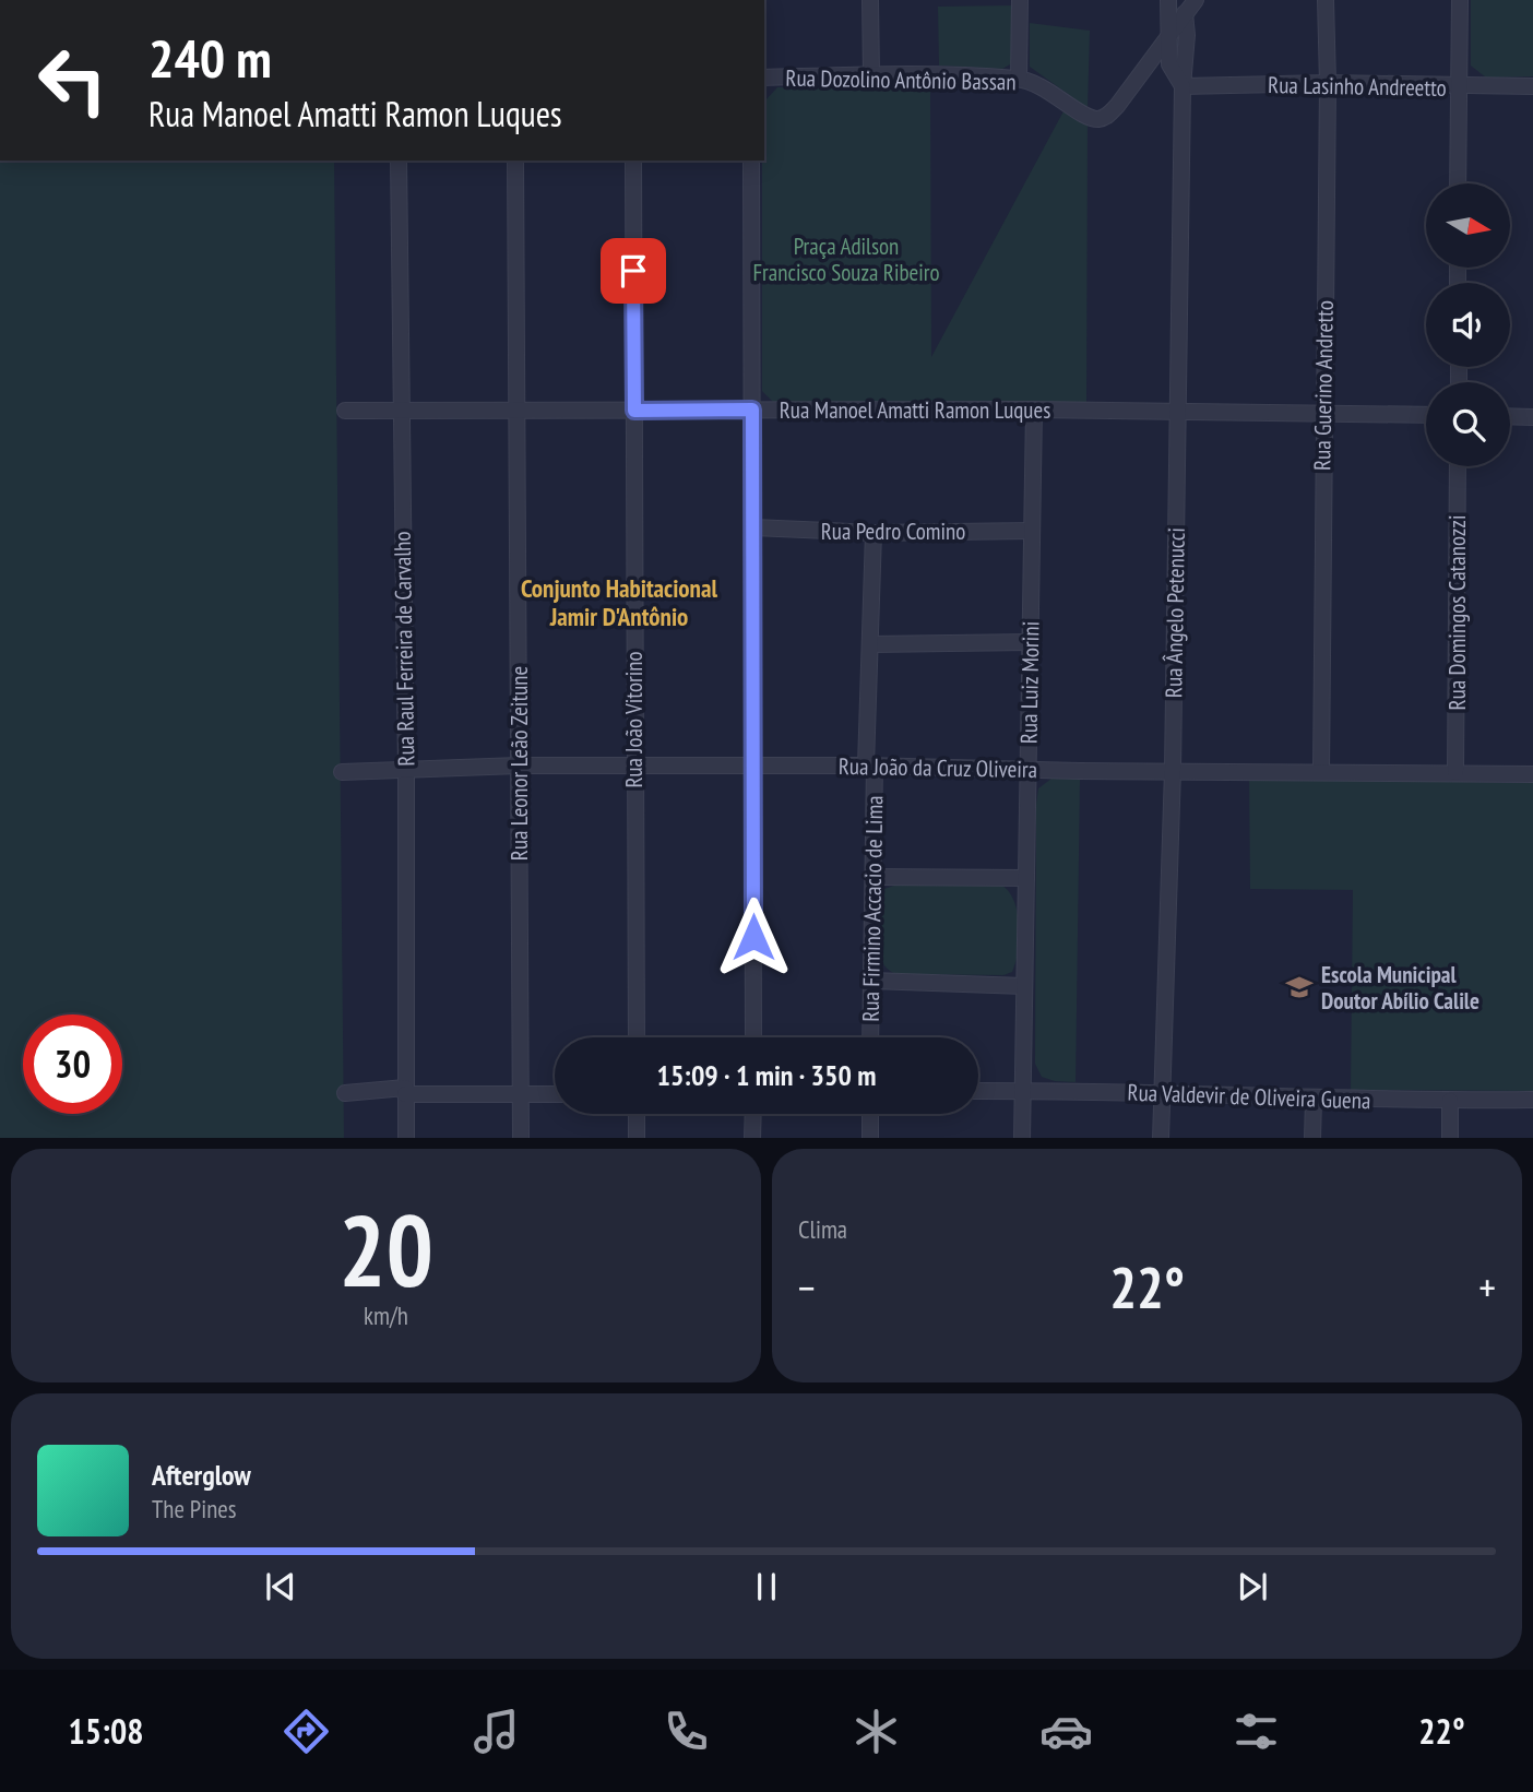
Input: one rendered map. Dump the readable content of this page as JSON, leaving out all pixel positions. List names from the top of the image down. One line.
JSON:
{"streets":{"street":["Rua Dozolino Antônio Bassan","Rua Lasinho Andreetto","Rua Guerino Andretto","Rua Manoel Amatti Ramon Luques","Rua Pedro Comino","Rua Ângelo Petenucci","Rua Domingos Catanozzi","Rua Raul Ferreira de Carvalho","Rua Luiz Morini","Rua João Vitorino","Rua Leonor Leão Zeitune","Rua João da Cruz Oliveira","Rua Firmino Accacio de Lima","Rua Valdevir de Oliveira Guena"]},"crossings":[["Rua Dozolino Antônio Bassan","Rua Ângelo Petenucci"],["Rua Lasinho Andreetto","Rua Guerino Andretto"],["Rua Lasinho Andreetto","Rua Ângelo Petenucci"],["Rua Guerino Andretto","Rua Manoel Amatti Ramon Luques"],["Rua Guerino Andretto","Rua João da Cruz Oliveira"],["Rua Manoel Amatti Ramon Luques","Rua Ângelo Petenucci"],["Rua Manoel Amatti Ramon Luques","Rua Raul Ferreira de Carvalho"],["Rua Manoel Amatti Ramon Luques","Rua Luiz Morini"],["Rua Manoel Amatti Ramon Luques","Rua João Vitorino"],["Rua Manoel Amatti Ramon Luques","Rua Leonor Leão Zeitune"],["Rua Pedro Comino","Rua Luiz Morini"],["Rua Pedro Comino","Rua Firmino Accacio de Lima"],["Rua Ângelo Petenucci","Rua João da Cruz Oliveira"],["Rua Ângelo Petenucci","Rua Valdevir de Oliveira Guena"],["Rua Domingos Catanozzi","Rua João da Cruz Oliveira"],["Rua Raul Ferreira de Carvalho","Rua João da Cruz Oliveira"],["Rua Luiz Morini","Rua João da Cruz Oliveira"],["Rua Luiz Morini","Rua Valdevir de Oliveira Guena"],["Rua João Vitorino","Rua João da Cruz Oliveira"],["Rua Leonor Leão Zeitune","Rua João da Cruz Oliveira"],["Rua João da Cruz Oliveira","Rua Firmino Accacio de Lima"]],"districts":["Conjunto Habitacional Jamir D'Antônio"],"parks":["Praça Adilson Francisco Souza Ribeiro"],"places":{"school or university":["Escola Municipal Doutor Abílio Calile"]},"north":"right","page":{"turn":["240 m","Rua Manoel Amatti Ramon Luques"],"limit":"30","trip":"15:09 · 1 min · 350 m","tile":[["20","km/h"],"Clima"],"heat":["−","22°","+"],"song":["Afterglow","The Pines"],"tabs":["15:08","22°"]}}
